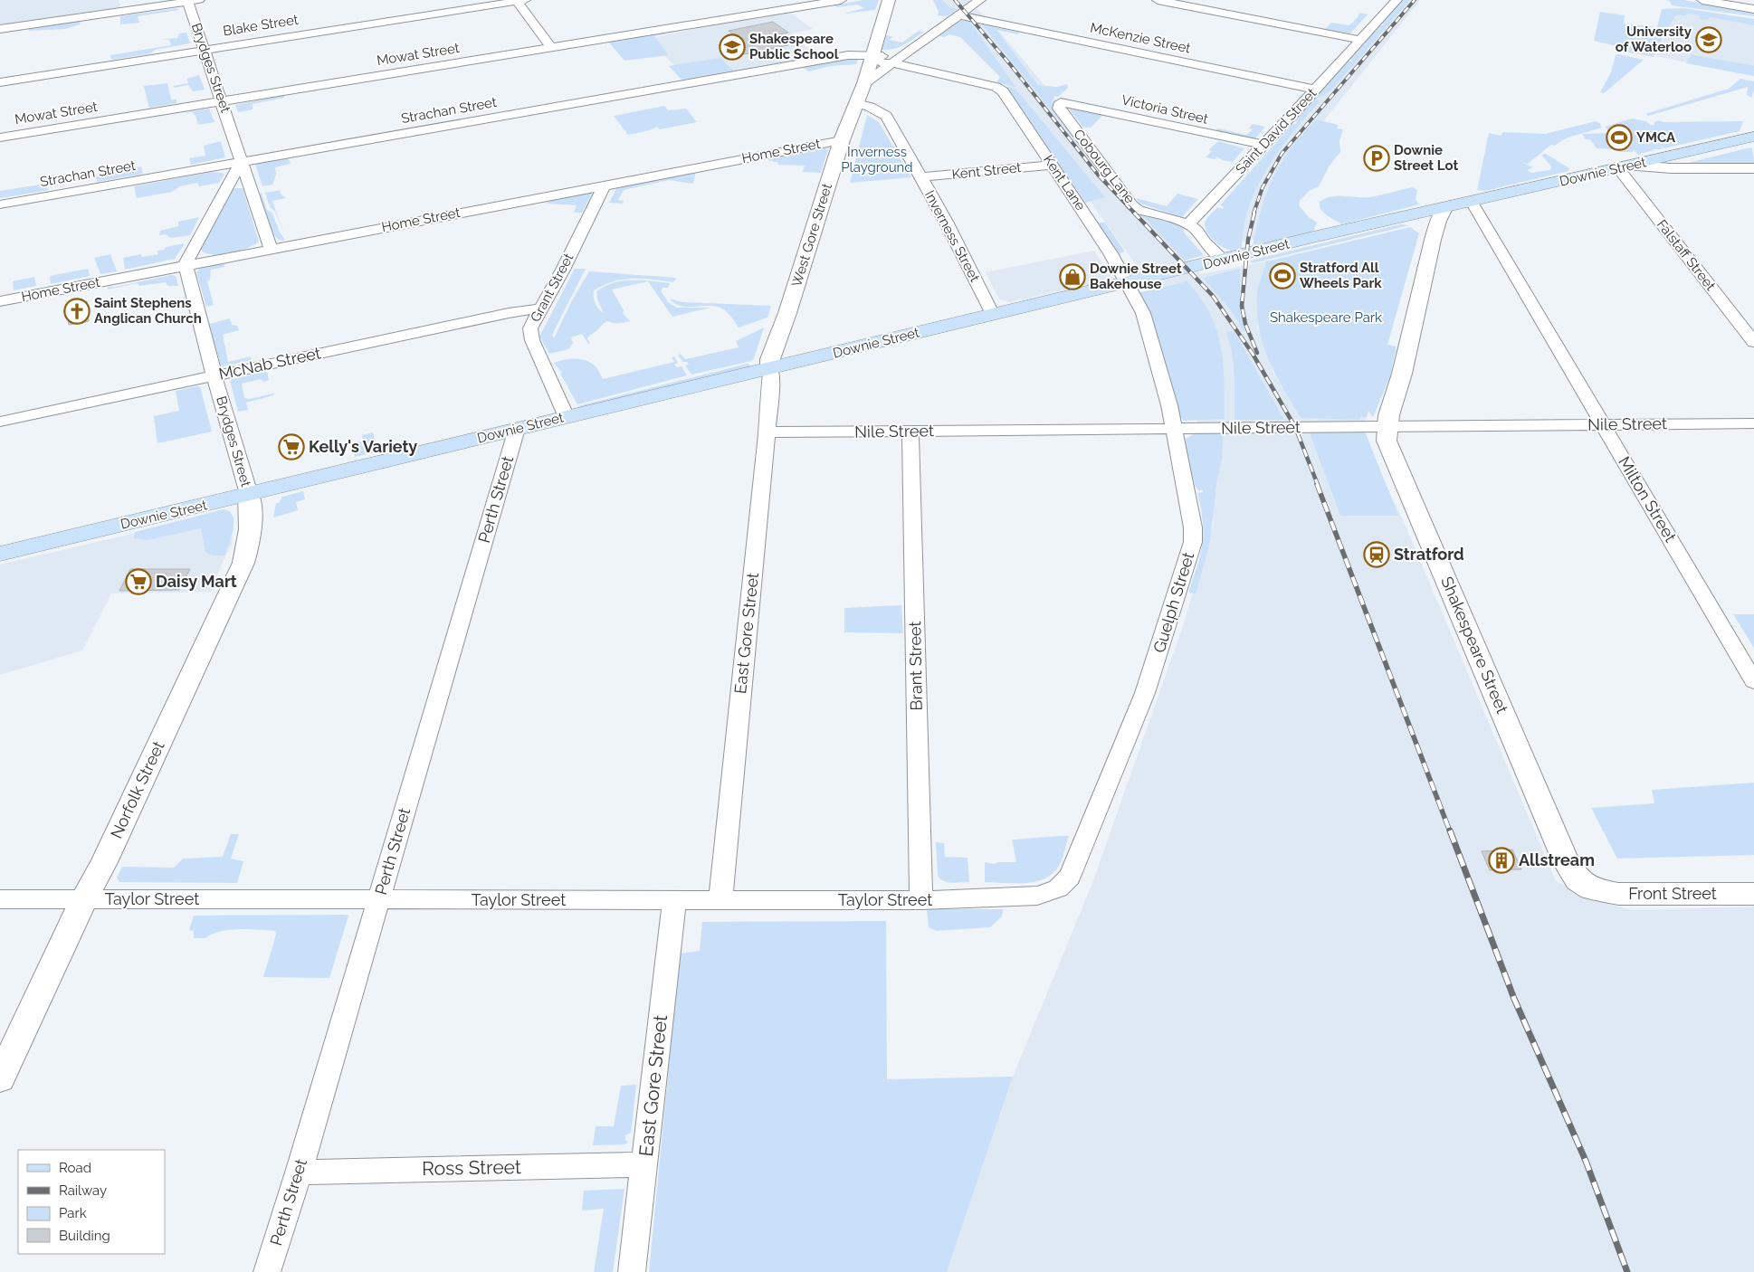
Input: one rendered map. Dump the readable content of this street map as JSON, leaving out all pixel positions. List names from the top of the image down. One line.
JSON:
{"streets":{"main road":["Downie Street"],"street":["Blake Street","McKenzie Street","Mowat Street","Brydges Street","Victoria Street","Strachan Street","Saint David Street","Home Street","Cobourg Lane","Kent Street","Kent Lane","West Gore Street","Inverness Street","Falstaff Street","Grant Street","McNab Street","Nile Street","Perth Street","Milton Street","Guelph Street","East Gore Street","Shakespeare Street","Brant Street","Norfolk Street","Front Street","Taylor Street","Ross Street"]},"crossings":[["Blake Street","Brydges Street"],["McKenzie Street","Saint David Street"],["Mowat Street","Brydges Street"],["Brydges Street","Strachan Street"],["Brydges Street","Home Street"],["Brydges Street","Downie Street"],["Brydges Street","McNab Street"],["Brydges Street","Norfolk Street"],["Victoria Street","Saint David Street"],["Victoria Street","Cobourg Lane"],["Strachan Street","West Gore Street"],["Saint David Street","Cobourg Lane"],["Home Street","West Gore Street"],["Home Street","Grant Street"],["Kent Street","Kent Lane"],["Kent Street","Inverness Street"],["Downie Street","Kent Lane"],["Downie Street","West Gore Street"],["Downie Street","Inverness Street"],["Downie Street","Falstaff Street"],["Downie Street","Grant Street"],["Downie Street","Perth Street"],["Downie Street","Milton Street"],["Downie Street","Guelph Street"],["Downie Street","East Gore Street"],["Downie Street","Shakespeare Street"],["Downie Street","Norfolk Street"],["Kent Lane","Guelph Street"],["West Gore Street","Inverness Street"],["West Gore Street","East Gore Street"],["Grant Street","McNab Street"],["Nile Street","Milton Street"],["Nile Street","Guelph Street"],["Nile Street","East Gore Street"],["Nile Street","Shakespeare Street"],["Nile Street","Brant Street"],["Perth Street","Taylor Street"],["Perth Street","Ross Street"],["Guelph Street","Taylor Street"],["East Gore Street","Taylor Street"],["East Gore Street","Ross Street"],["Shakespeare Street","Front Street"],["Brant Street","Taylor Street"],["Norfolk Street","Taylor Street"]],"parks":["Inverness Playground","Shakespeare Park"],"places":{"school or university":["University of Waterloo","Shakespeare Public School"],"sports":["YMCA","Stratford All Wheels Park"],"parking":["Downie Street Lot"],"shop":["Downie Street Bakehouse"],"church":["Saint Stephens Anglican Church"],"supermarket":["Kelly's Variety","Daisy Mart"],"station":["Stratford"],"building":["Allstream"]},"legend":["Road","Railway","Park","Building"]}
